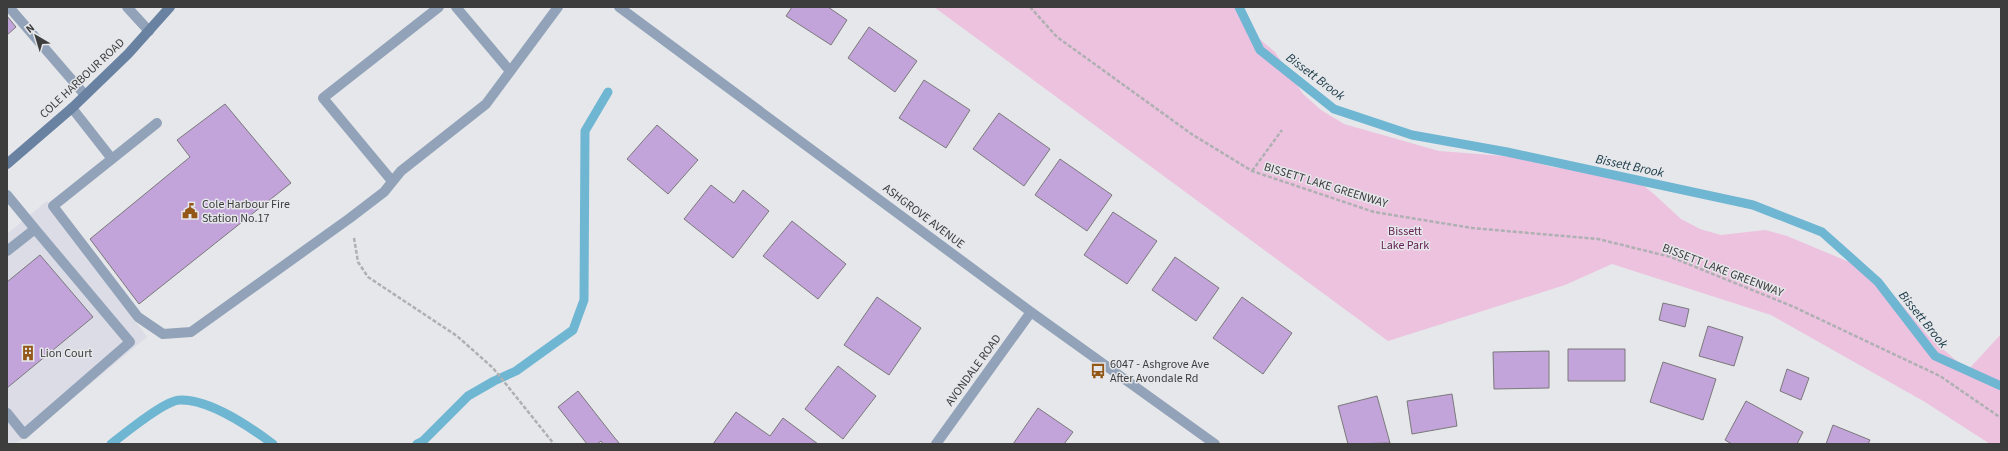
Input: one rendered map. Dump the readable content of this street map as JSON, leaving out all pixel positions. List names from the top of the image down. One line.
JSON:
{"streets":{"main road":["COLE HARBOUR ROAD"],"street":["ASHGROVE AVENUE","AVONDALE ROAD"],"path":["BISSETT LAKE GREENWAY"]},"crossings":[["ASHGROVE AVENUE","AVONDALE ROAD"]],"water":["Bissett Brook"],"parks":["Bissett Lake Park"],"places":{"public building":["Cole Harbour Fire Station No.17"],"building":["Lion Court"],"bus stop":["6047 - Ashgrove Ave After Avondale Rd"]},"north":"top left"}
